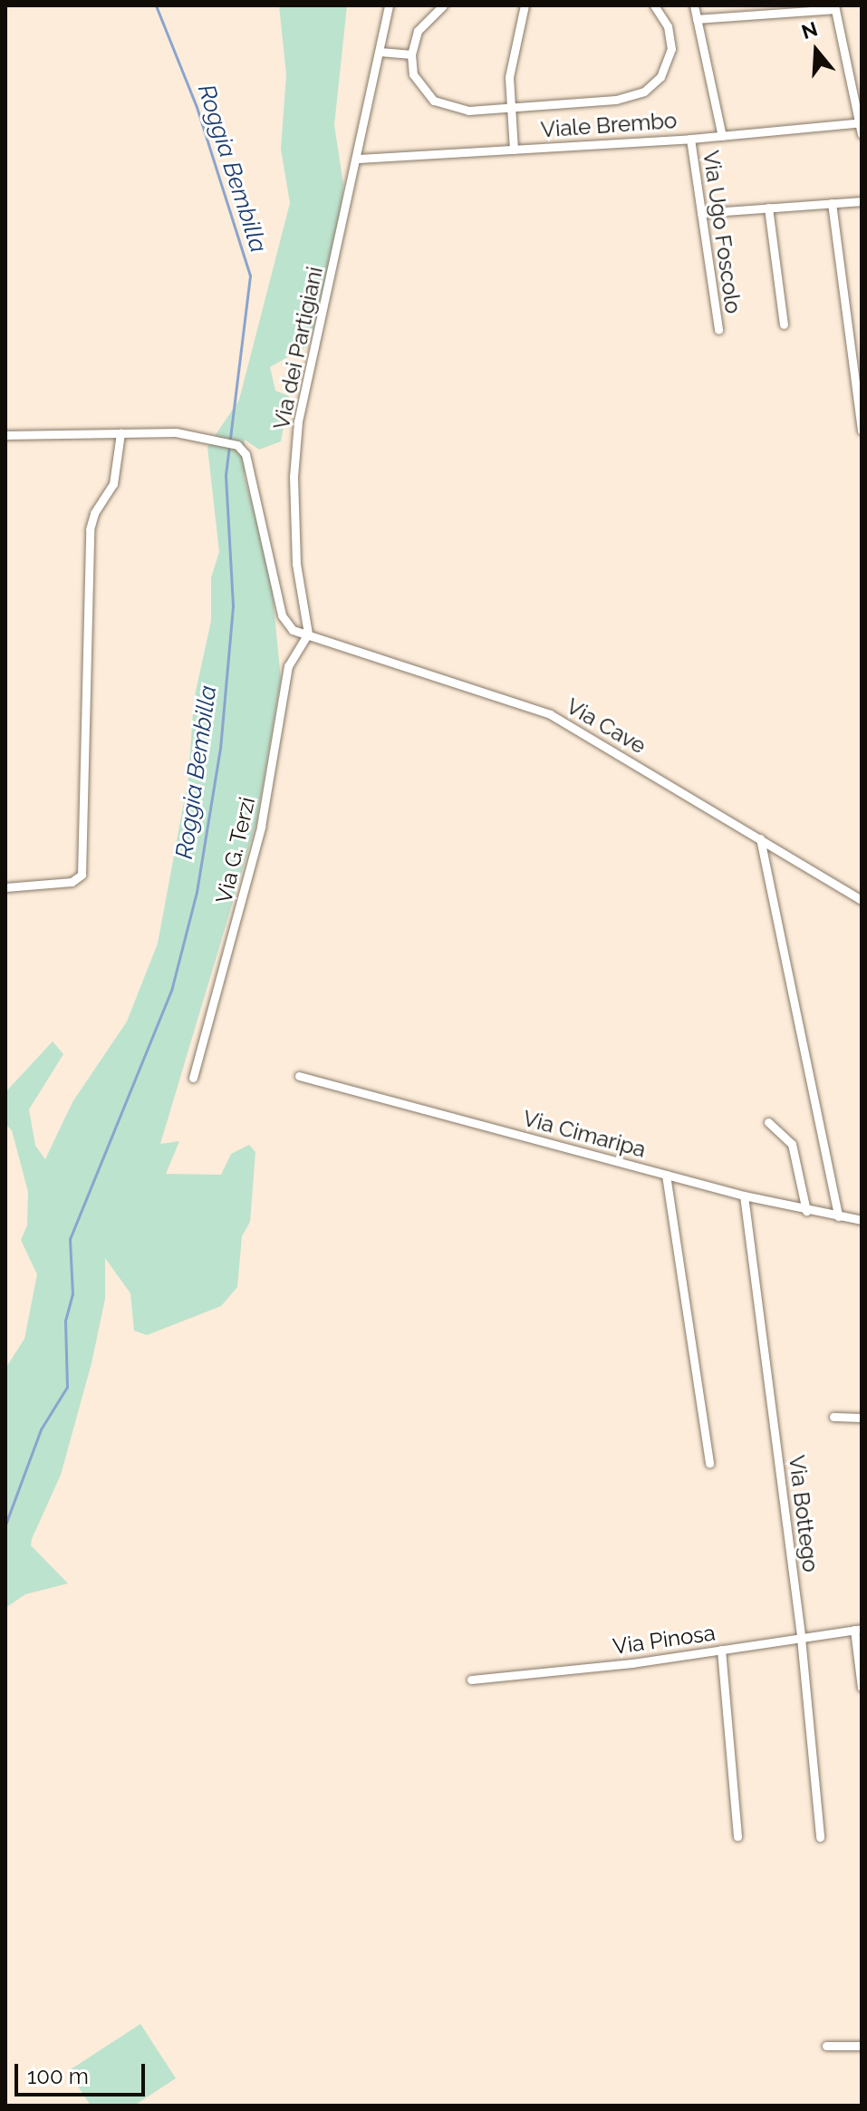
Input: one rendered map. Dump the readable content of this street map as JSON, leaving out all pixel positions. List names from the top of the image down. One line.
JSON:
{"streets":{"street":["Viale Brembo","Via Ugo Foscolo","Via dei Partigiani","Via Cave","Via G. Terzi","Via Cimaripa","Via Bottego","Via Pinosa"]},"crossings":[["Viale Brembo","Via Ugo Foscolo"],["Viale Brembo","Via dei Partigiani"],["Via dei Partigiani","Via Cave"],["Via dei Partigiani","Via G. Terzi"],["Via Cave","Via G. Terzi"],["Via Cimaripa","Via Bottego"],["Via Bottego","Via Pinosa"]],"water":["Roggia Bembilla"],"scale_bar":"100 m","north":"top"}
